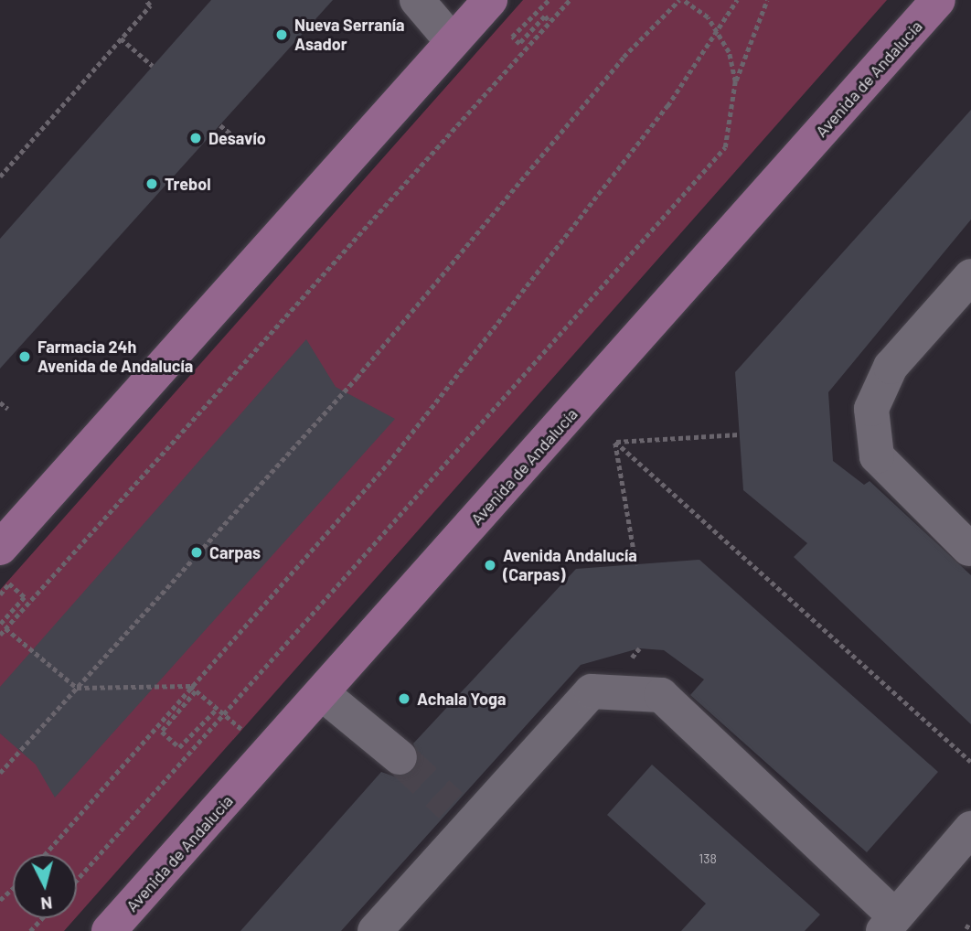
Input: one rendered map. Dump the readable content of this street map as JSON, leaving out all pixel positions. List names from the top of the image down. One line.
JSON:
{"streets":{"main road":["Avenida de Andalucía"]},"places":["Nueva Serranía Asador","Desavío","Trebol","Farmacia 24h Avenida de Andalucía","Carpas","Avenida Andalucía (Carpas)","Achala Yoga"],"house_numbers":["138"],"north":"bottom"}
